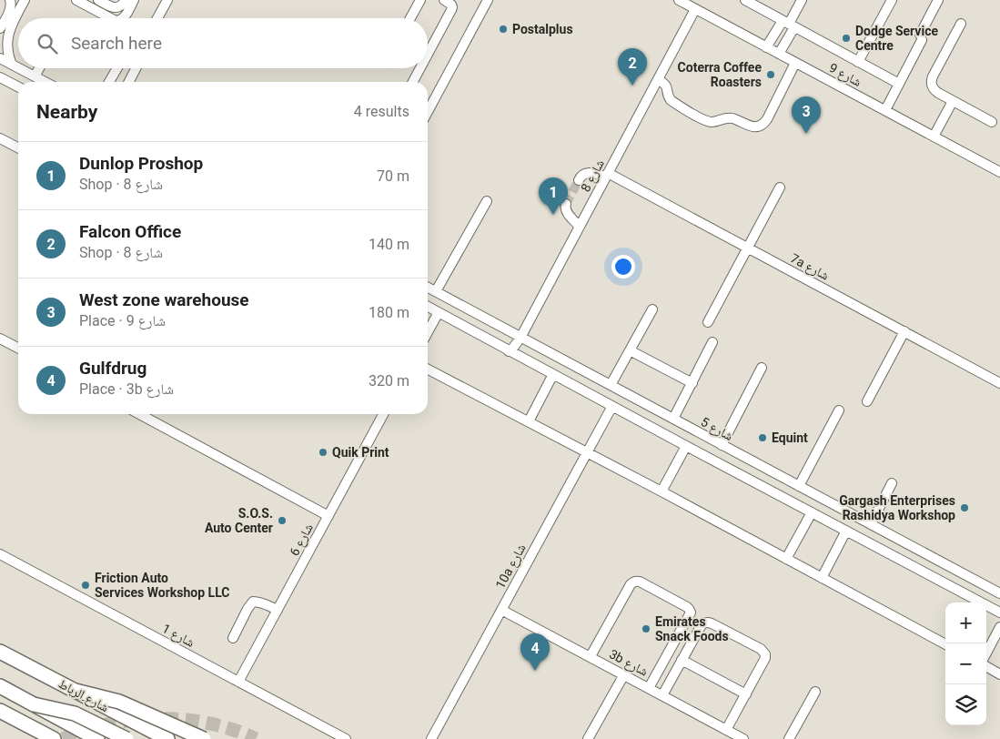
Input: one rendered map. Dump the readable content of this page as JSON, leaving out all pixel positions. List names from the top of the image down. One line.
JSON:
{"streets":{"highway":["شارع الرباط"],"street":["شارع 9","شارع 8","7a شارع","شارع 5","شارع 6","10a شارع","شارع 1","3b شارع"]},"crossings":[["شارع 9","شارع 8"],["شارع 8","7a شارع"],["شارع 8","شارع 5"],["شارع 6","شارع 1"],["10a شارع","3b شارع"]],"places":["Postalplus","Dodge Service Centre","Coterra Coffee Roasters","Equint","Quik Print","Gargash Enterprises Rashidya Workshop","S.O.S. Auto Center","Friction Auto Services Workshop LLC","Emirates Snack Foods"],"page":{"search":"Search here","pins":["2","3","1","4"],"heading":["Nearby","4 results"],"list":[{"mark":"1","name":"Dunlop Proshop","note":"Shop · شارع 8","value":"70 m"},{"mark":"2","name":"Falcon Office","note":"Shop · شارع 8","value":"140 m"},{"mark":"3","name":"West zone warehouse","note":"Place · شارع 9","value":"180 m"},{"mark":"4","name":"Gulfdrug","note":"Place · 3b شارع","value":"320 m"}],"map_buttons":["+","−"]}}
